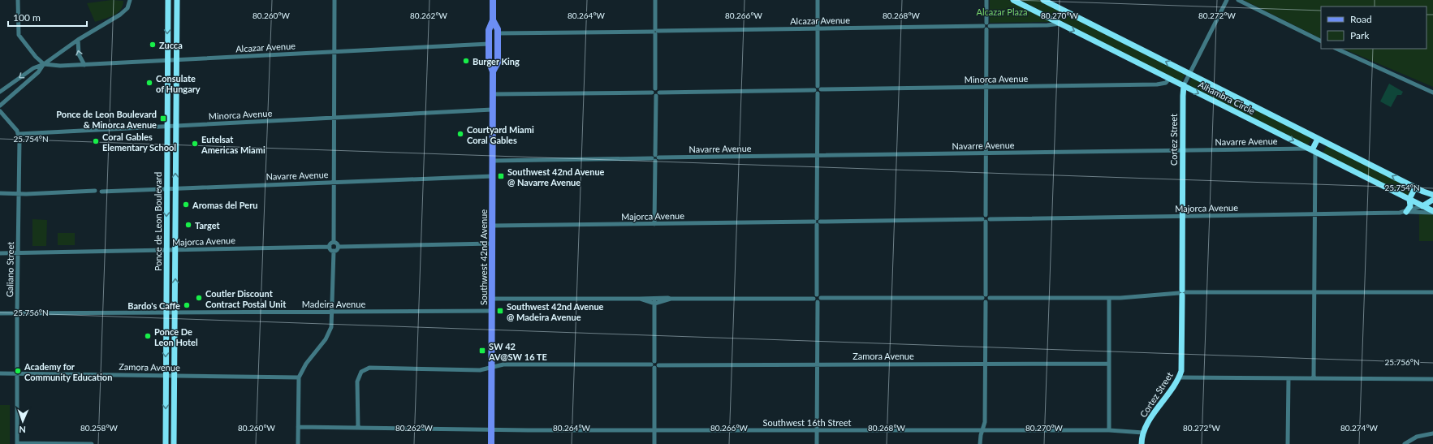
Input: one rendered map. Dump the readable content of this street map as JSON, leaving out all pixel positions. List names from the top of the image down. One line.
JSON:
{"streets":{"main road":["Southwest 42nd Avenue"],"street":["Alcazar Avenue","Minorca Avenue","Alhambra Circle","Cortez Street","Navarre Avenue","Majorca Avenue","Ponce de Leon Boulevard","Galiano Street","Madeira Avenue","Zamora Avenue","Southwest 16th Street"]},"crossings":[["Alcazar Avenue","Alhambra Circle"],["Alcazar Avenue","Ponce de Leon Boulevard"],["Alcazar Avenue","Southwest 42nd Avenue"],["Minorca Avenue","Alhambra Circle"],["Minorca Avenue","Ponce de Leon Boulevard"],["Minorca Avenue","Southwest 42nd Avenue"],["Minorca Avenue","Galiano Street"],["Alhambra Circle","Cortez Street"],["Alhambra Circle","Navarre Avenue"],["Alhambra Circle","Majorca Avenue"],["Cortez Street","Navarre Avenue"],["Cortez Street","Majorca Avenue"],["Cortez Street","Southwest 16th Street"],["Navarre Avenue","Ponce de Leon Boulevard"],["Navarre Avenue","Southwest 42nd Avenue"],["Majorca Avenue","Ponce de Leon Boulevard"],["Majorca Avenue","Southwest 42nd Avenue"],["Majorca Avenue","Galiano Street"],["Ponce de Leon Boulevard","Madeira Avenue"],["Ponce de Leon Boulevard","Zamora Avenue"],["Southwest 42nd Avenue","Madeira Avenue"],["Southwest 42nd Avenue","Southwest 16th Street"],["Galiano Street","Madeira Avenue"],["Galiano Street","Zamora Avenue"]],"parks":["Alcazar Plaza"],"places":{"other":["Zucca","Burger King","Consulate of Hungary","Courtyard Miami Coral Gables","Coral Gables Elementary School","Eutelsat Americas Miami","Aromas del Peru","Target","Coutler Discount Contract Postal Unit","Bardo's Caffe","Ponce De Leon Hotel","Academy for Community Education"],"transit":["Ponce de Leon Boulevard & Minorca Avenue","Southwest 42nd Avenue @ Navarre Avenue","Southwest 42nd Avenue @ Madeira Avenue","SW 42 AV@SW 16 TE"]},"legend":["Road","Park"],"scale_bar":"100 m","north":"bottom","coordinates":["80.260°W","80.262°W","80.264°W","80.266°W","80.268°W","80.270°W","80.272°W","25.754°N","25.756°N","80.274°W","80.258°W"]}
